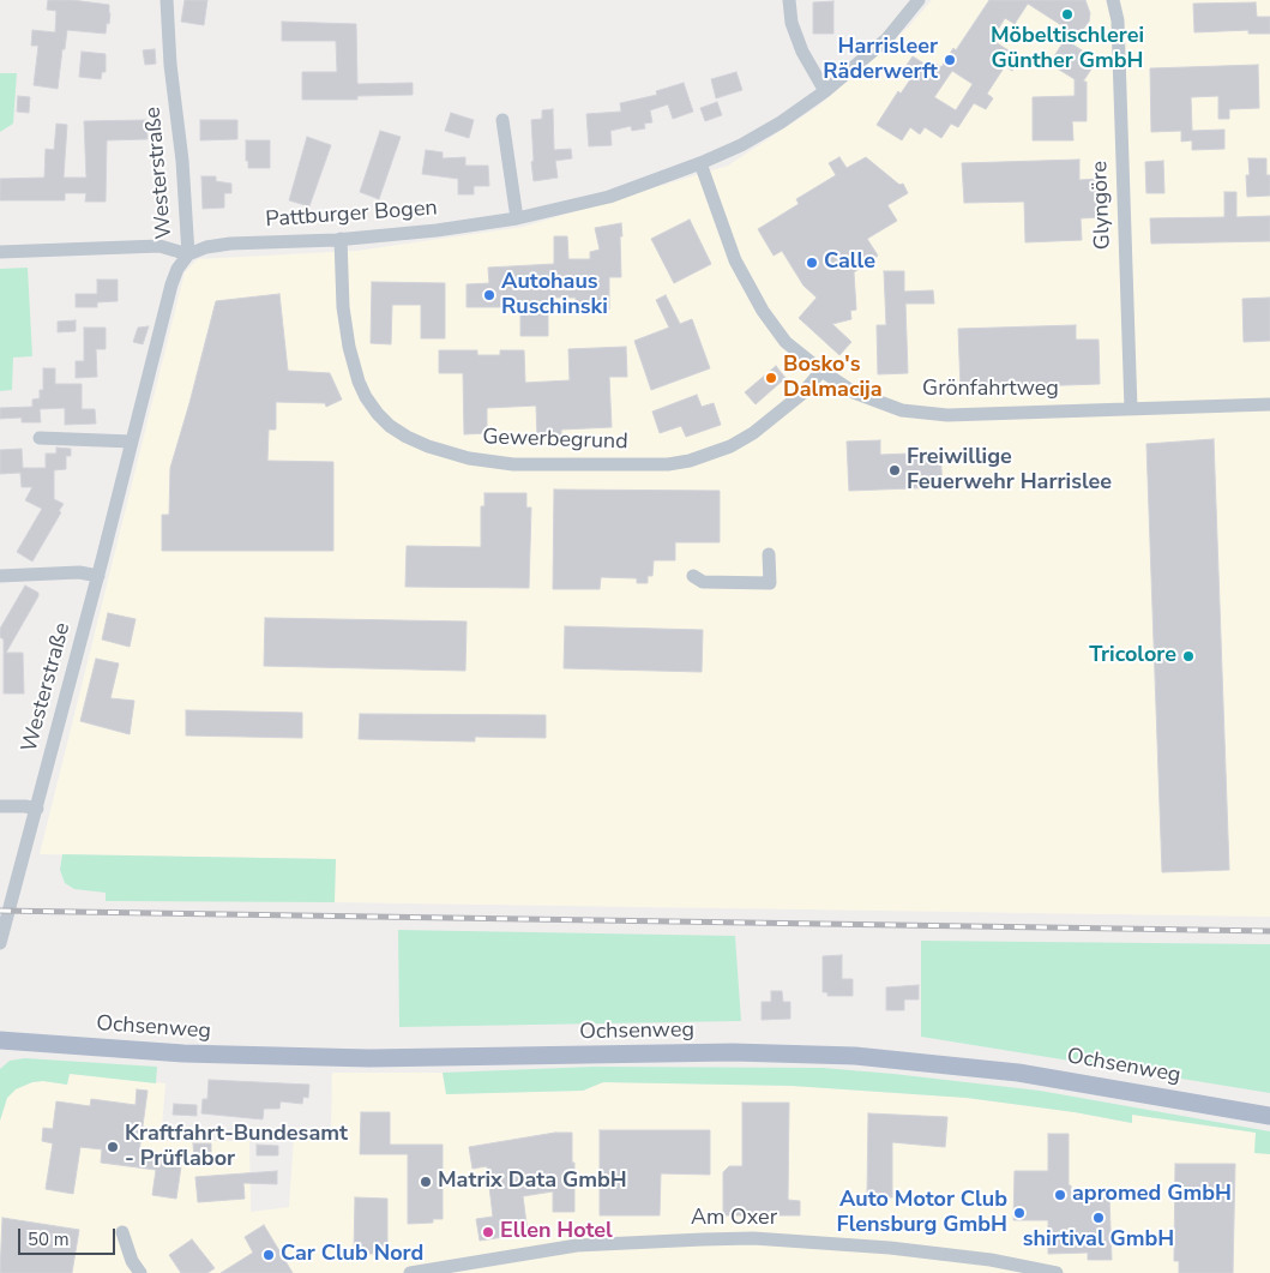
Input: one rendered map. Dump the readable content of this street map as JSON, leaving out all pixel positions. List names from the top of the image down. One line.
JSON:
{"streets":{"main road":["Ochsenweg"],"street":["Westerstraße","Glyngöre","Pattburger Bogen","Grönfahrtweg","Gewerbegrund","Am Oxer"]},"crossings":[["Westerstraße","Pattburger Bogen"],["Glyngöre","Grönfahrtweg"],["Pattburger Bogen","Grönfahrtweg"],["Pattburger Bogen","Gewerbegrund"],["Grönfahrtweg","Gewerbegrund"]],"places":["Möbeltischlerei Günther GmbH","Harrisleer Räderwerft","Calle","Autohaus Ruschinski","Bosko's Dalmacija","Freiwillige Feuerwehr Harrislee","Tricolore","Kraftfahrt-Bundesamt - Prüflabor","Matrix Data GmbH","apromed GmbH","Auto Motor Club Flensburg GmbH","shirtival GmbH","Ellen Hotel","Car Club Nord"],"scale_bar":"50 m"}
